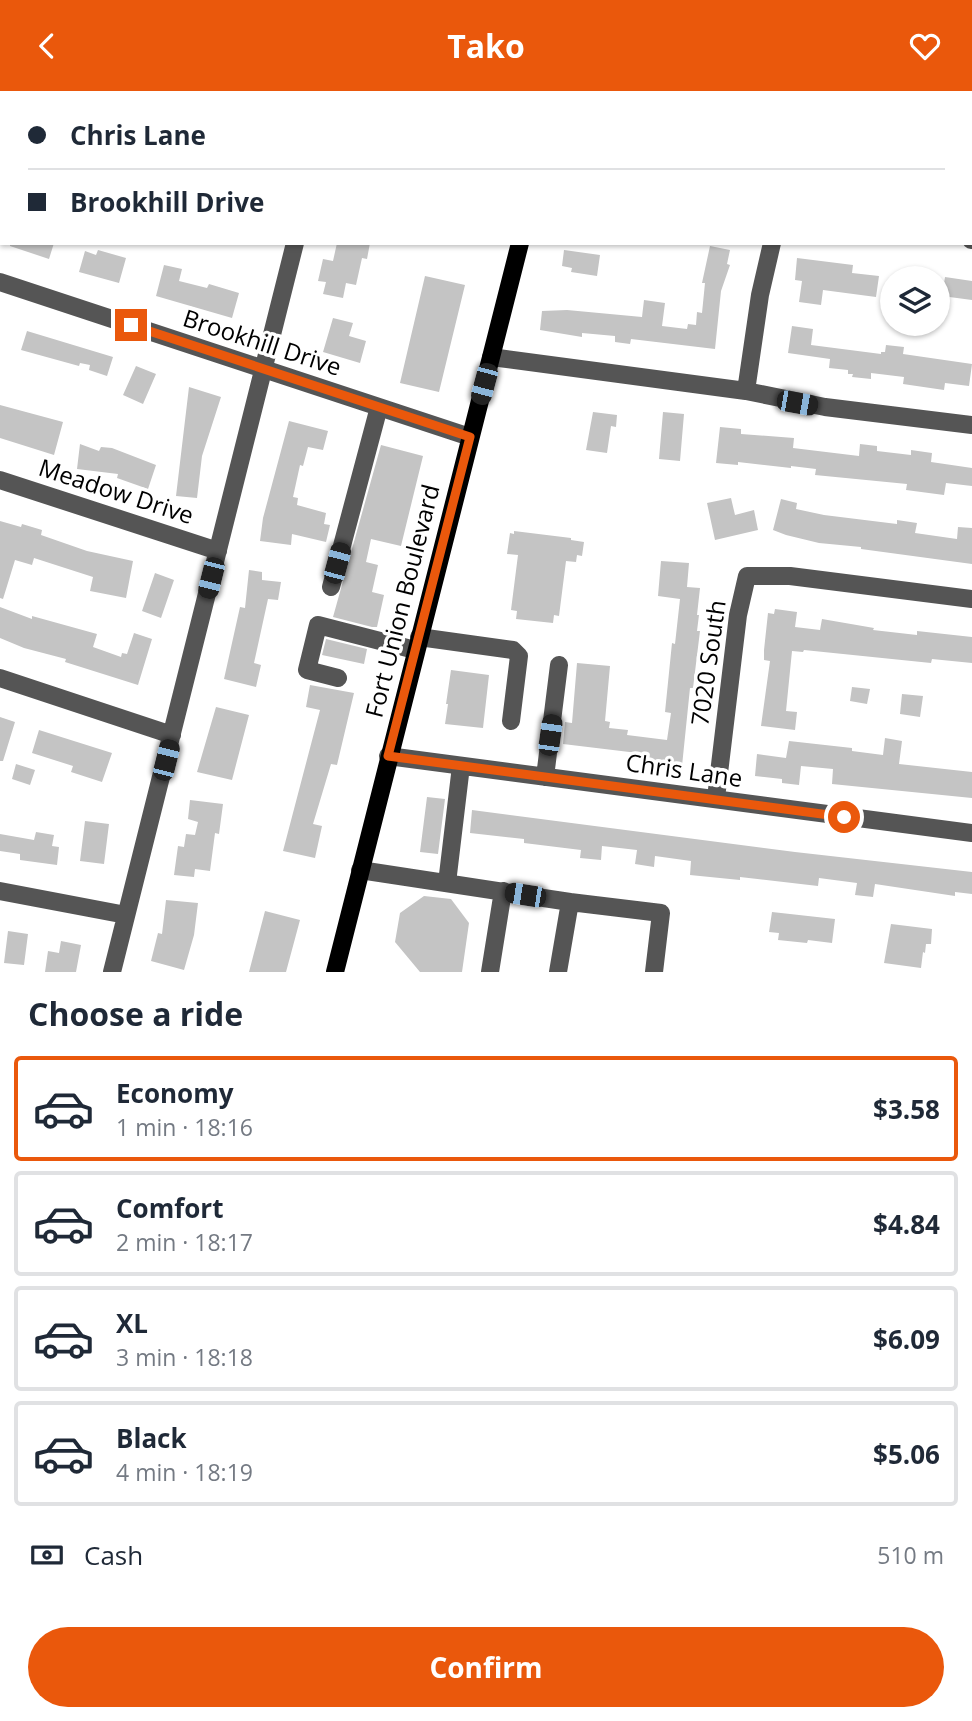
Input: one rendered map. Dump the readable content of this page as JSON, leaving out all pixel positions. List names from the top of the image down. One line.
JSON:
{"streets":{"main road":["Fort Union Boulevard"],"street":["Brookhill Drive","Meadow Drive","7020 South","Chris Lane"]},"crossings":[["Brookhill Drive","Fort Union Boulevard"],["Fort Union Boulevard","Chris Lane"],["7020 South","Chris Lane"]],"page":{"header":"Tako","banner":["Chris Lane","Brookhill Drive"],"heading":"Choose a ride","list":[{"name":"Economy","note":"1 min · 18:16","value":"$3.58"},{"name":"Comfort","note":"2 min · 18:17","value":"$4.84"},{"name":"XL","note":"3 min · 18:18","value":"$6.09"},{"name":"Black","note":"4 min · 18:19","value":"$5.06"}],"pay":["Cash","510 m"],"buttons":"Confirm"}}
